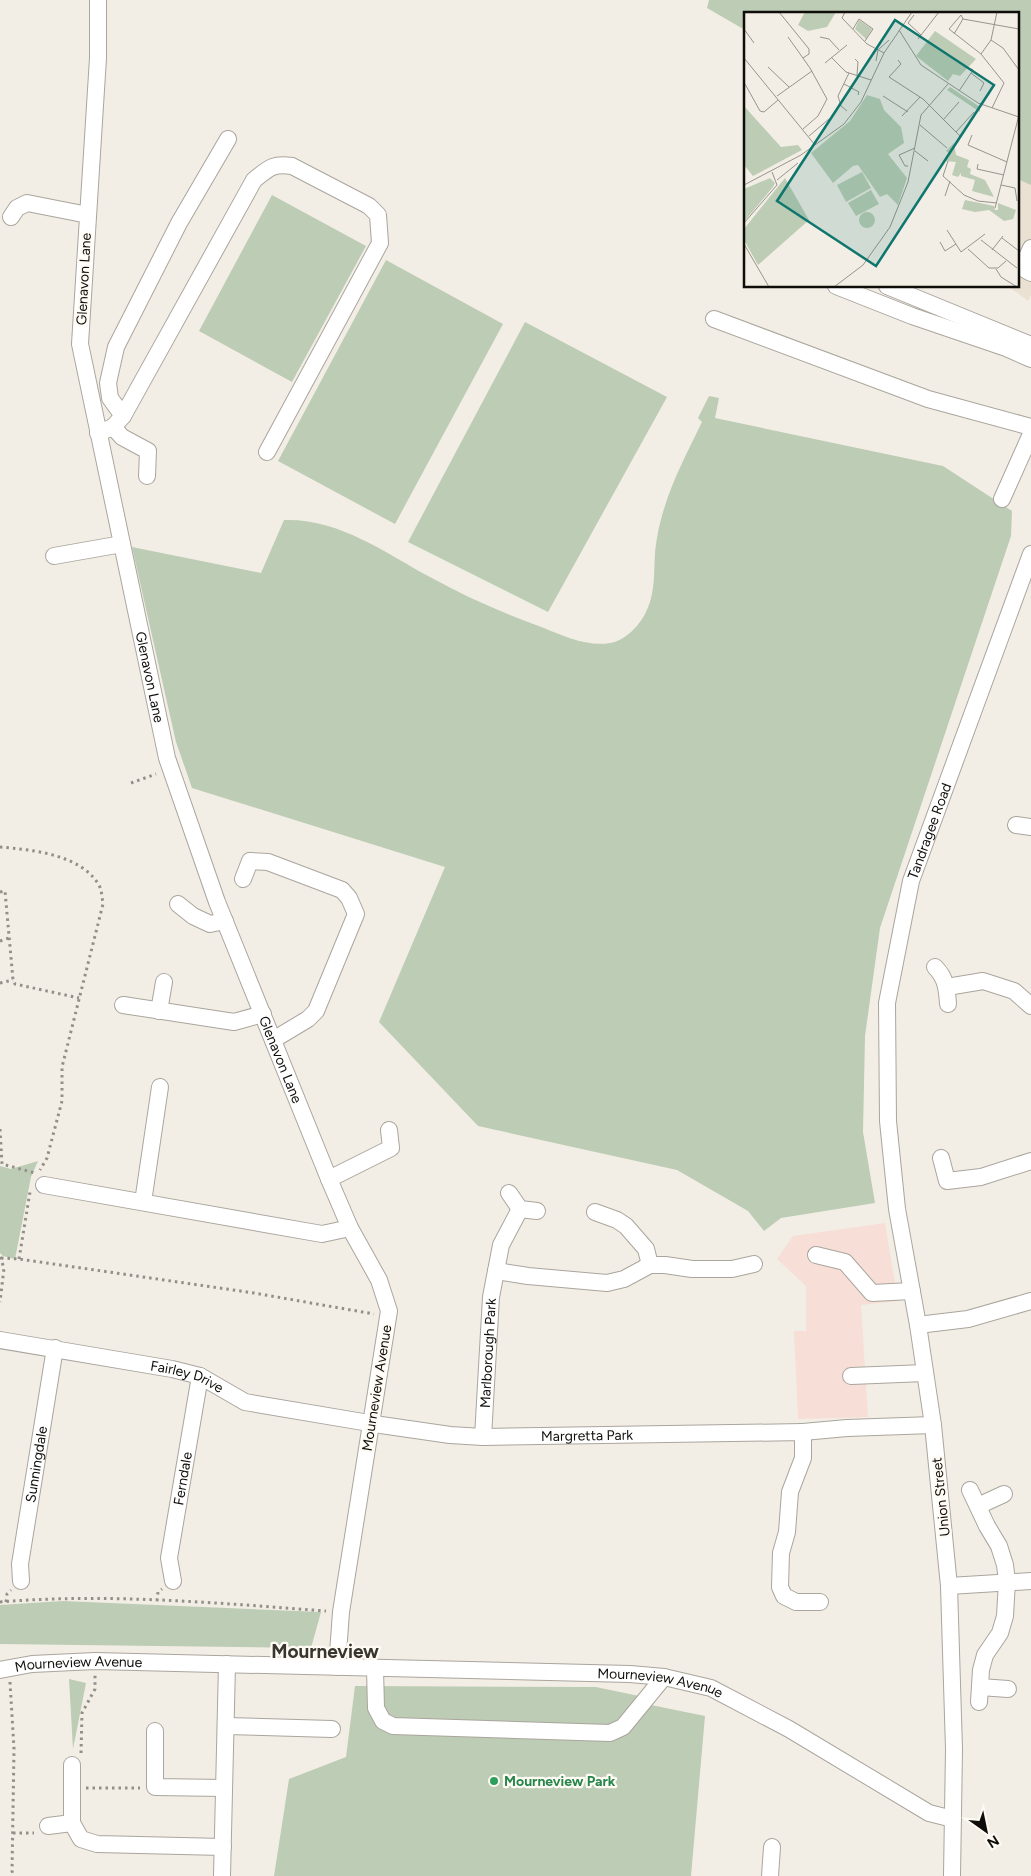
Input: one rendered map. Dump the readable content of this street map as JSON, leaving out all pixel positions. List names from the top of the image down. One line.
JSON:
{"streets":{"street":["Glenavon Lane","Tandragee Road","Marlborough Park","Fairley Drive","Mourneview Avenue","Margretta Park","Sunningdale","Ferndale","Union Street"]},"crossings":[["Glenavon Lane","Mourneview Avenue"],["Tandragee Road","Union Street"],["Marlborough Park","Margretta Park"],["Fairley Drive","Mourneview Avenue"],["Fairley Drive","Margretta Park"],["Fairley Drive","Sunningdale"],["Fairley Drive","Ferndale"],["Mourneview Avenue","Margretta Park"],["Mourneview Avenue","Union Street"],["Margretta Park","Union Street"]],"districts":["Mourneview"],"places":["Mourneview Park"],"north":"bottom right"}
